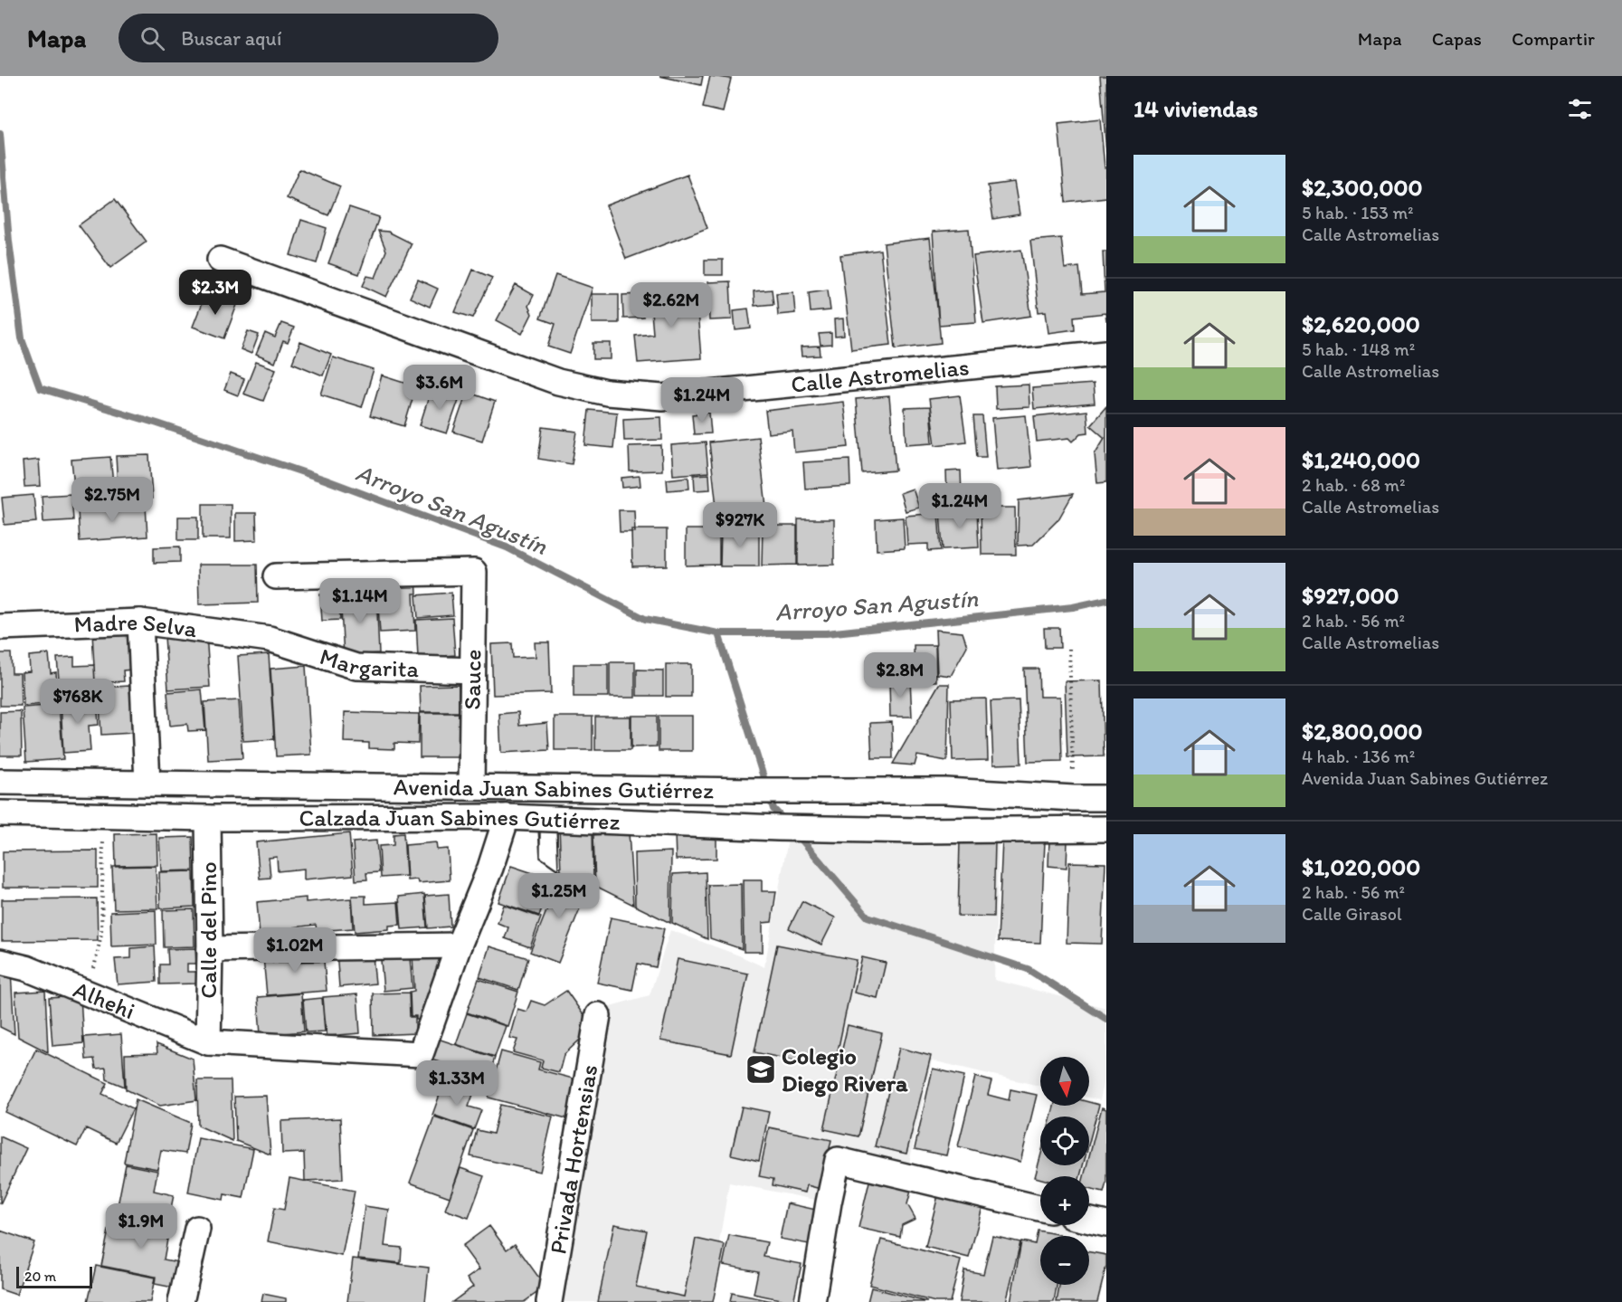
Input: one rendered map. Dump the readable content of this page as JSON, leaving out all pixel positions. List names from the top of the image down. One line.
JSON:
{"streets":{"street":["Calle Astromelias","Madre Selva","Margarita","Sauce","Avenida Juan Sabines Gutiérrez","Calzada Juan Sabines Gutiérrez","Calle del Pino","Alhehi","Privada Hortensias"]},"crossings":[["Madre Selva","Margarita"],["Margarita","Sauce"],["Sauce","Avenida Juan Sabines Gutiérrez"],["Calzada Juan Sabines Gutiérrez","Calle del Pino"],["Calle del Pino","Alhehi"]],"water":["Arroyo San Agustín"],"places":{"school or university":["Colegio Diego Rivera"]},"scale_bar":"20 m","north":"bottom","page":{"header":"Mapa","search":"Buscar aquí","nav":["Mapa","Capas","Compartir"],"heading":"14 viviendas","list":[{"name":"$2,300,000","note":"5 hab. · 153 m² · Calle Astromelias"},{"name":"$2,620,000","note":"5 hab. · 148 m² · Calle Astromelias"},{"name":"$1,240,000","note":"2 hab. · 68 m² · Calle Astromelias"},{"name":"$927,000","note":"2 hab. · 56 m² · Calle Astromelias"},{"name":"$2,800,000","note":"4 hab. · 136 m² · Avenida Juan Sabines Gutiérrez"},{"name":"$1,020,000","note":"2 hab. · 56 m² · Calle Girasol"}],"price":["$2.3M","$2.62M","$3.6M","$1.24M","$2.75M","$1.24M","$927K","$1.14M","$2.8M","$768K","$1.25M","$1.02M","$1.33M","$1.9M"],"map_buttons":["+","−"],"scale":"20 m"}}
